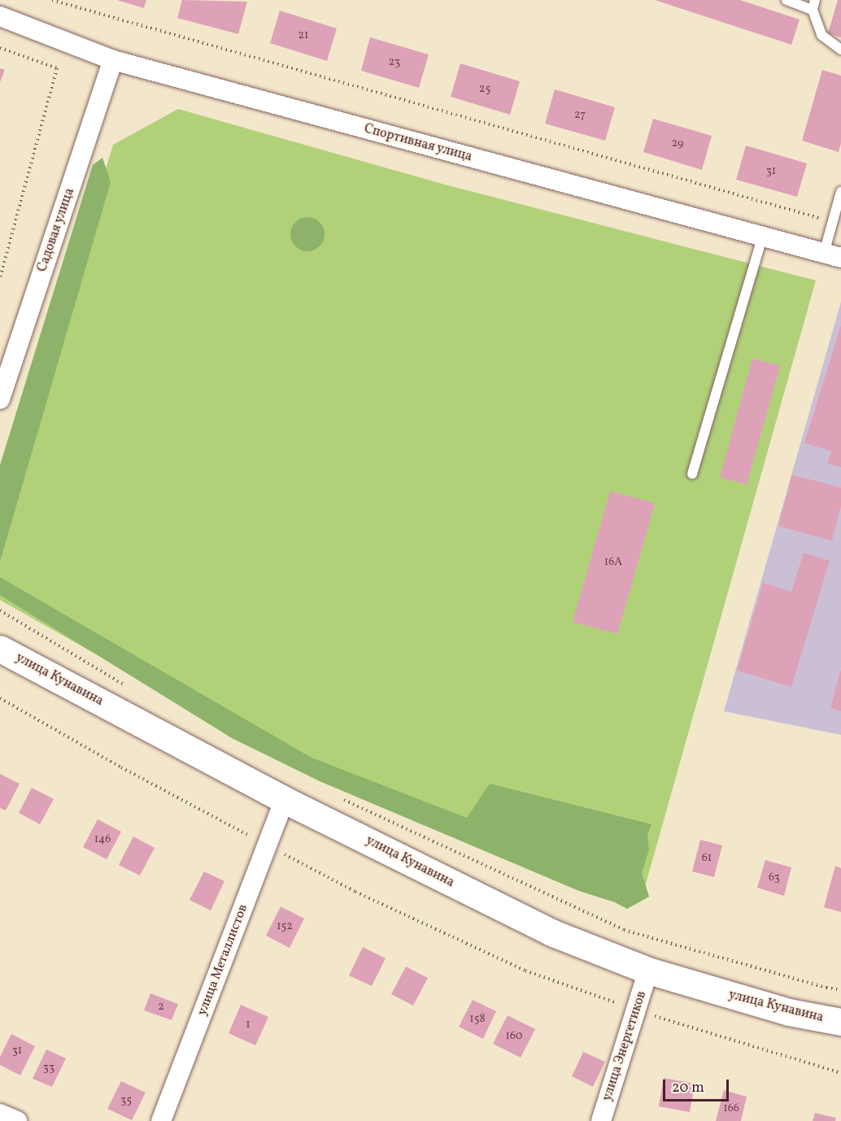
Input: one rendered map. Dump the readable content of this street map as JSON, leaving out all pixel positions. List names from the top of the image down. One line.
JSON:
{"streets":{"main road":["улица Кунавина"],"street":["Спортивная улица","Садовая улица","улица Металлистов","улица Энергетиков"]},"crossings":[["Спортивная улица","Садовая улица"],["улица Кунавина","улица Металлистов"],["улица Кунавина","улица Энергетиков"]],"house_numbers":["21","23","25","27","29","31","16А","146","61","63","152","2","158","1","160","31","33","35","166"],"scale_bar":"20 m"}
